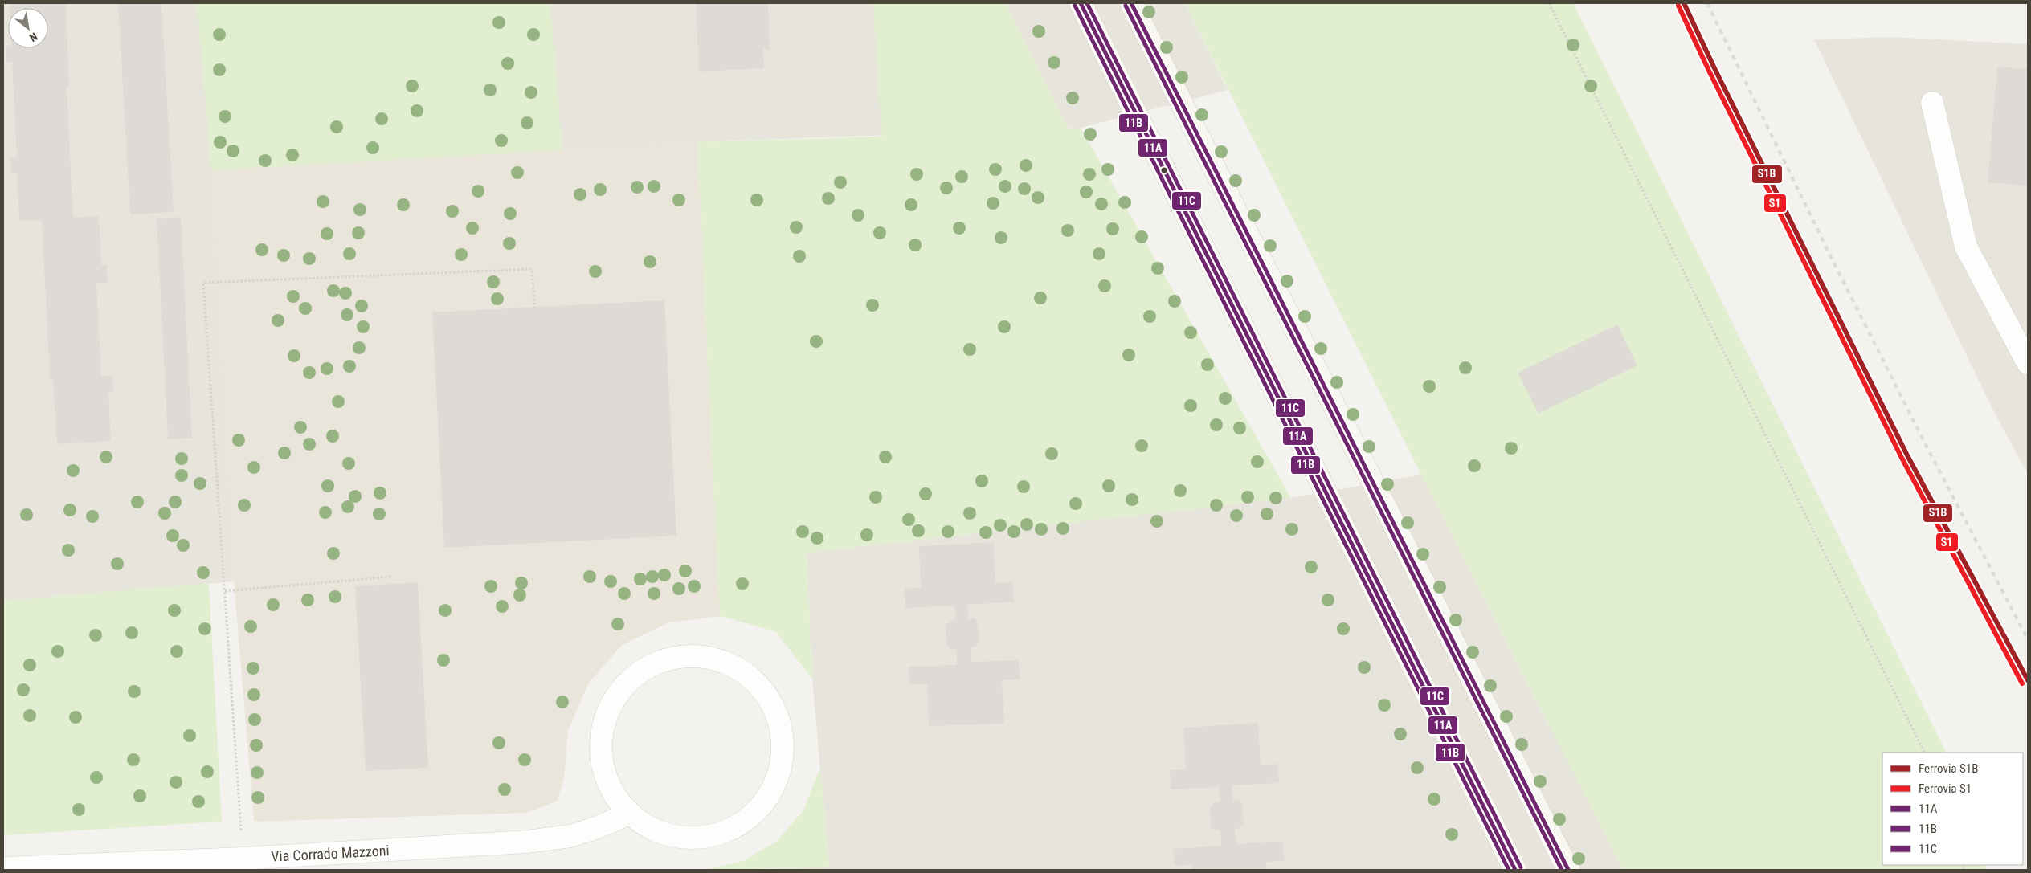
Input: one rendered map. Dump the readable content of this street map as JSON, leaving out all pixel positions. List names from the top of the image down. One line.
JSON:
{"streets":{"street":["Via Corrado Mazzoni"]},"lines":["rail line S1B","transit line 11A","transit line 11C","rail line S1","transit line 11B"],"legend":["Ferrovia S1B","Ferrovia S1","11A","11B","11C"],"north":"bottom right"}
